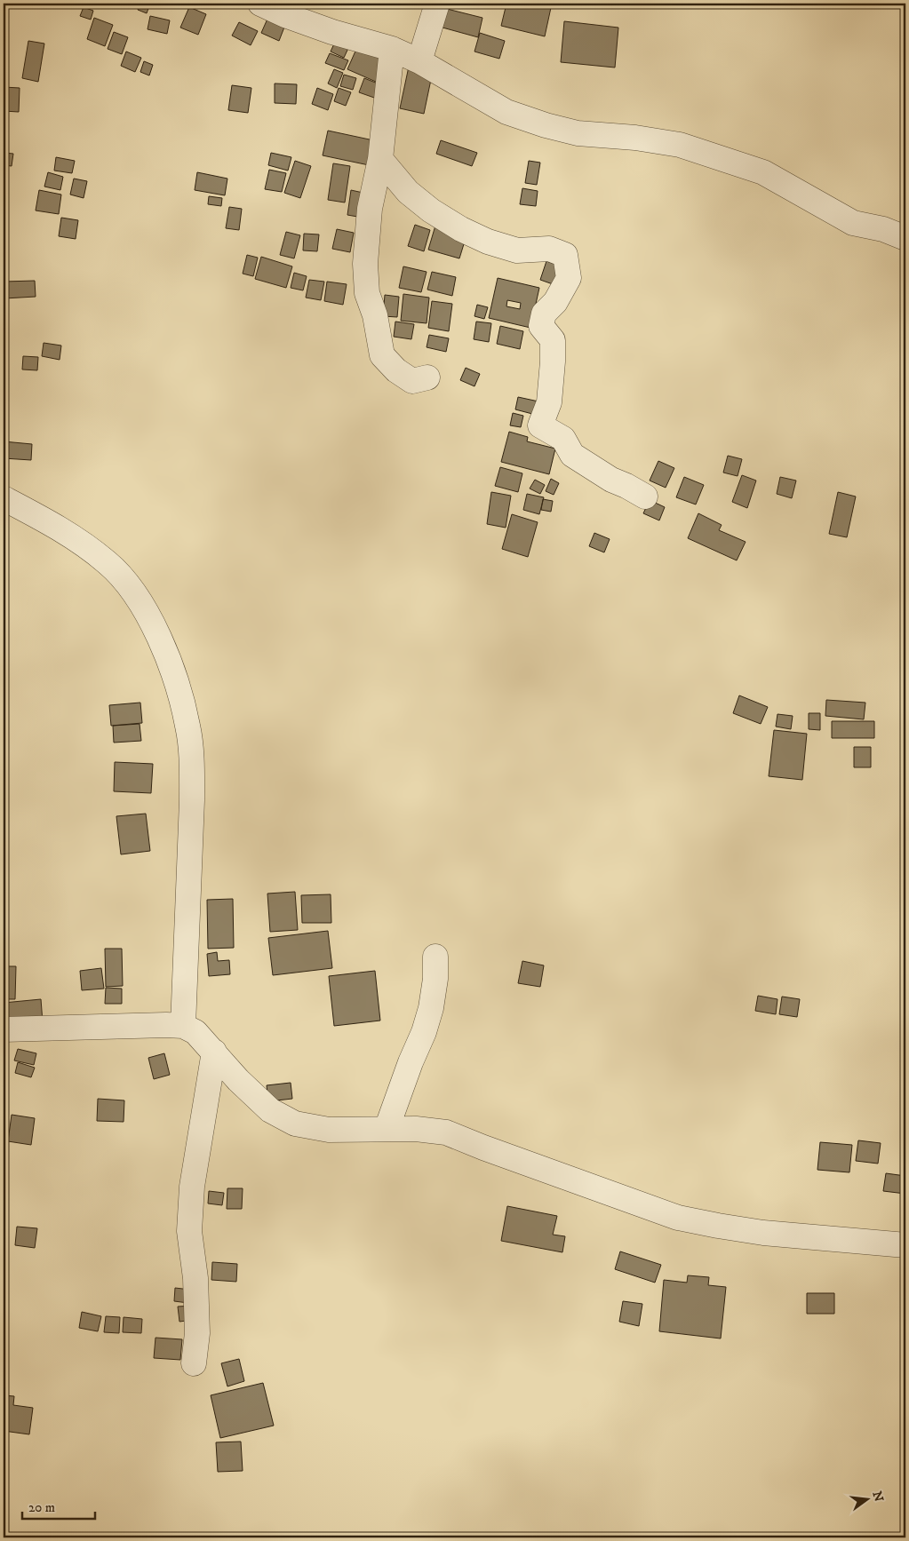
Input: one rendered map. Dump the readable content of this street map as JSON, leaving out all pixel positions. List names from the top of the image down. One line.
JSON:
{"scale_bar":"20 m","north":"right"}
